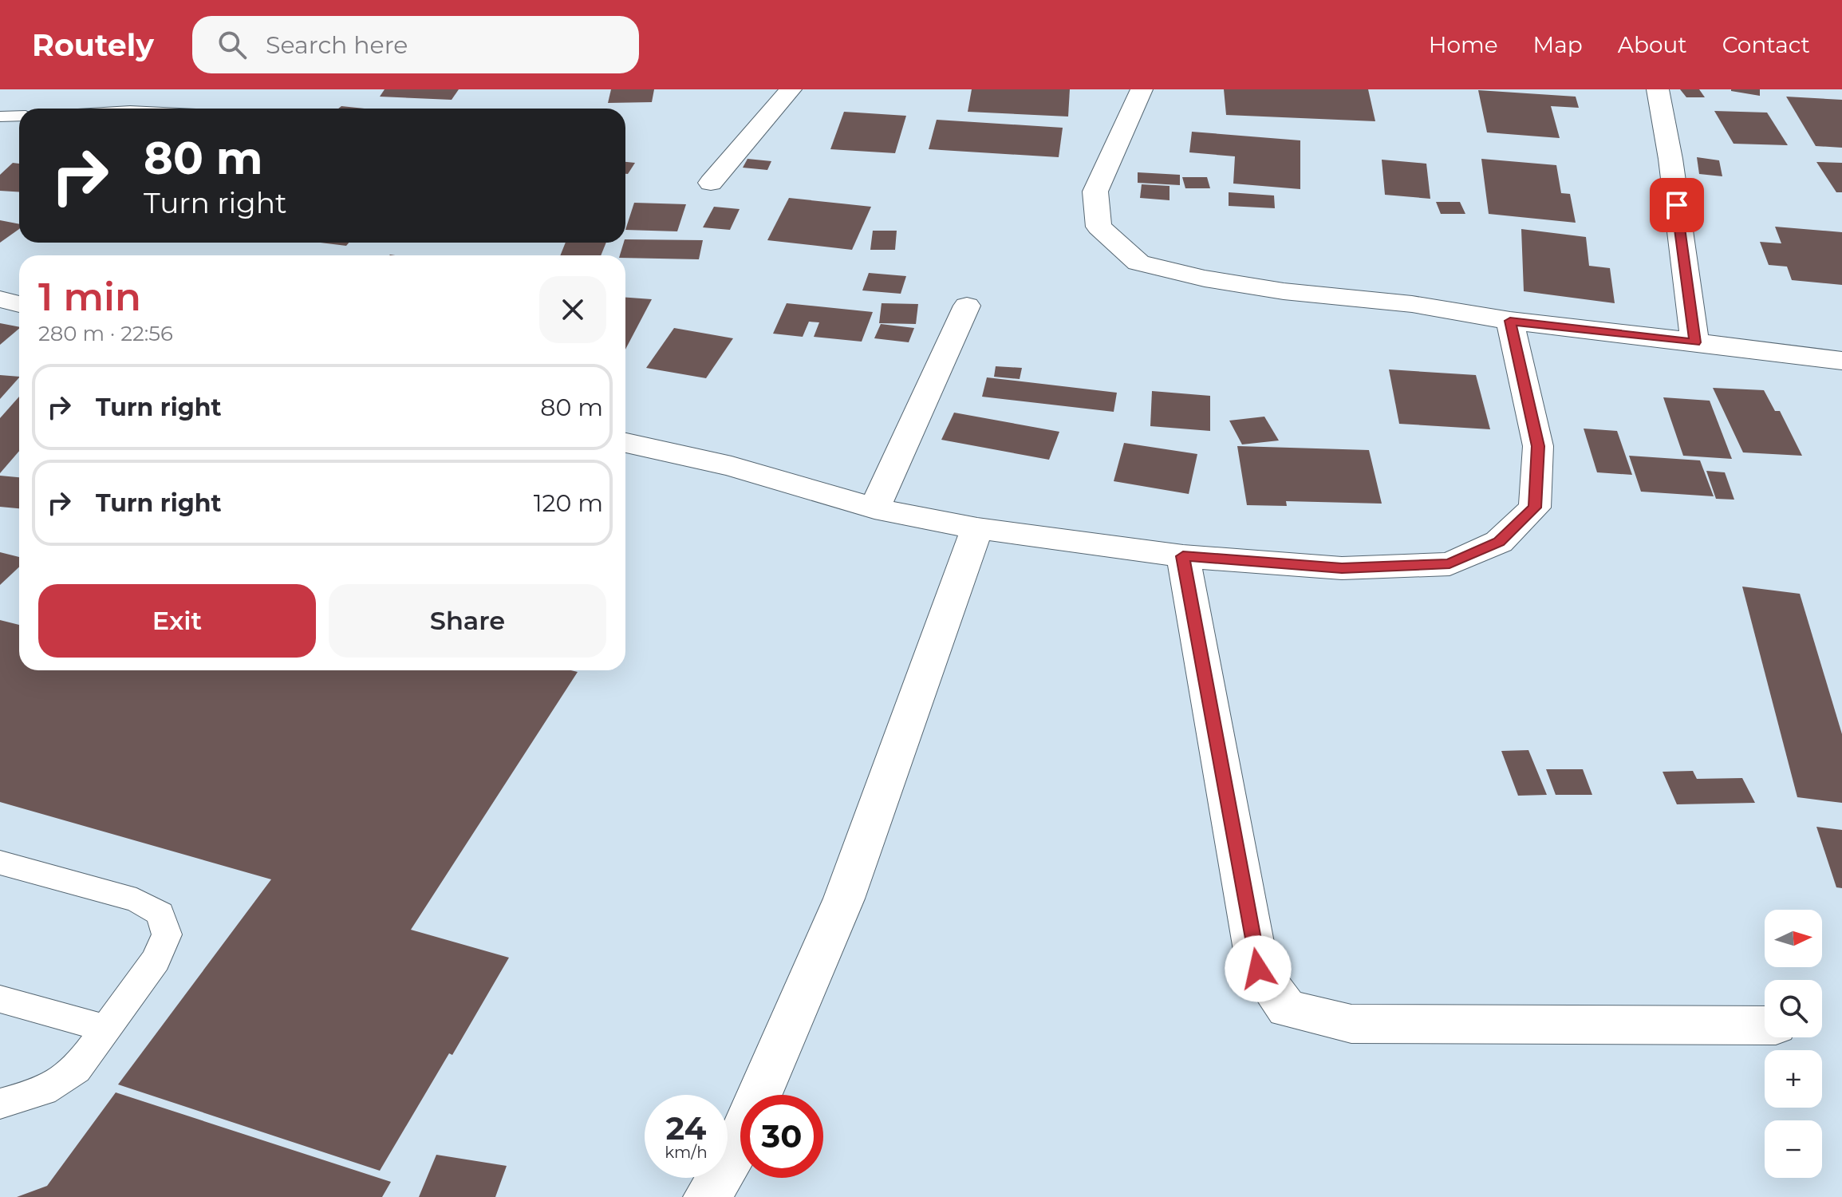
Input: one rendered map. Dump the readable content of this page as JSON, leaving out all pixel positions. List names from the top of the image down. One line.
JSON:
{"north":"right","page":{"header":"Routely","search":"Search here","nav":["Home","Map","About","Contact"],"turn":["80 m","Turn right"],"heading":["1 min","280 m · 22:56"],"list":[{"name":"Turn right","value":"80 m"},{"name":"Turn right","value":"120 m"}],"buttons":["Exit","Share"],"map_buttons":["+","−"],"speed":"24 km/h","limit":"30"}}
